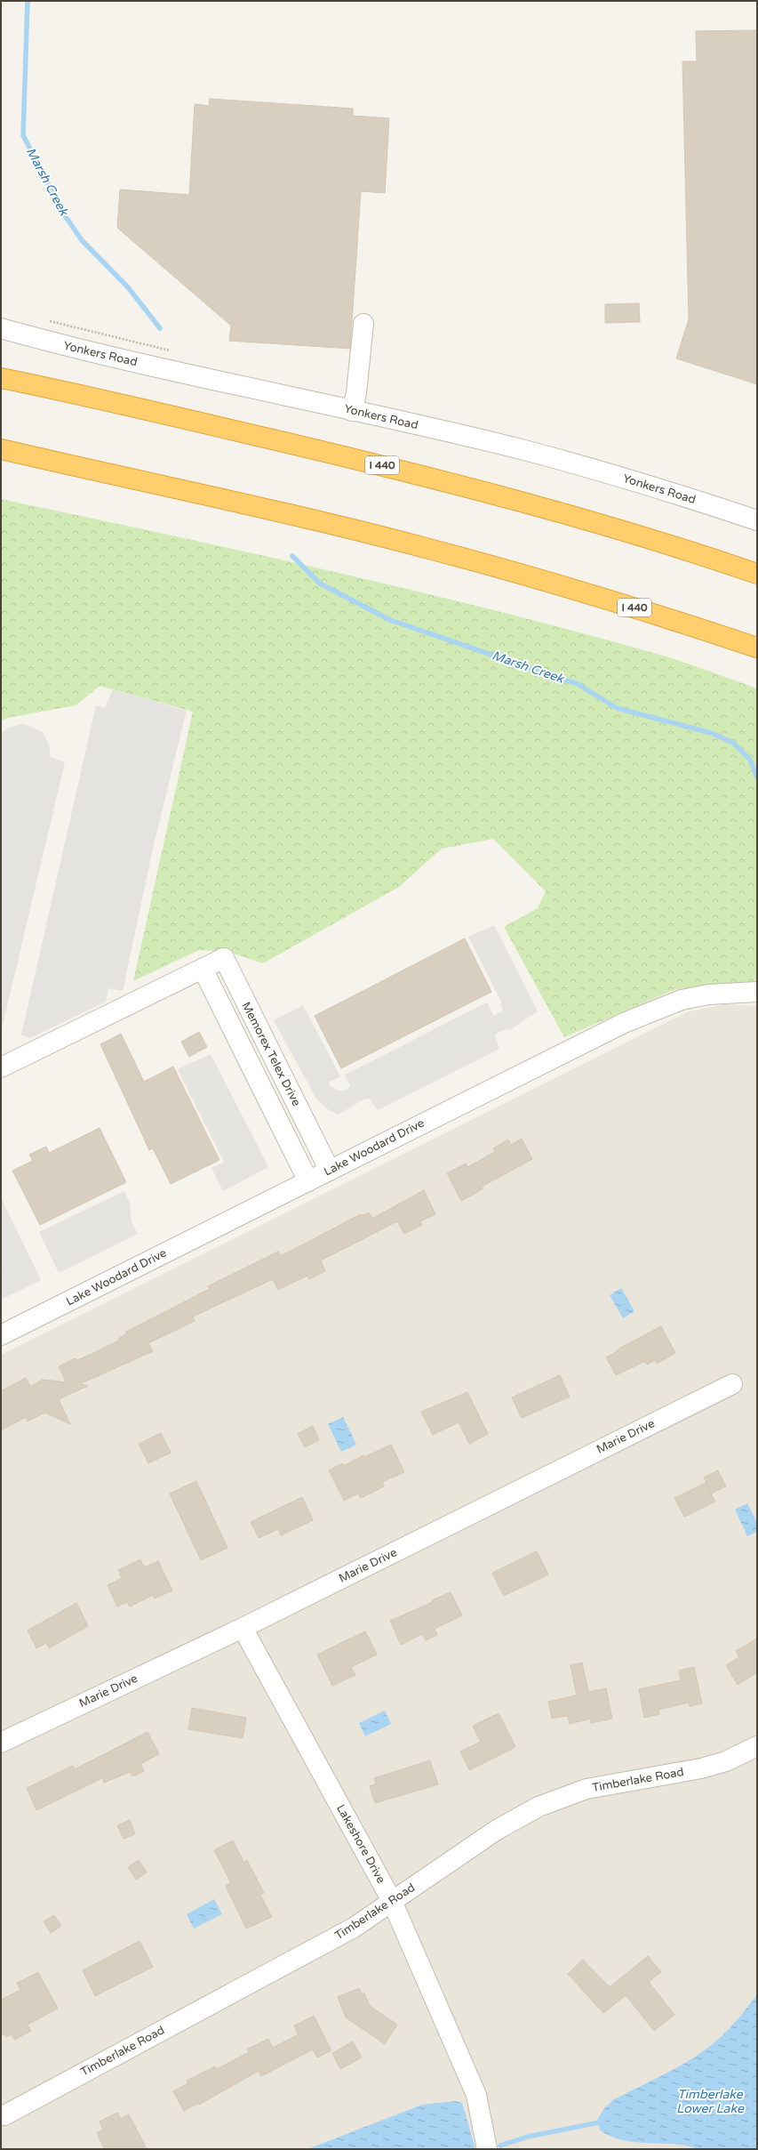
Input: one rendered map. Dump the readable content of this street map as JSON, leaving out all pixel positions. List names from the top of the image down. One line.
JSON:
{"streets":{"highway":["I 440"],"street":["Yonkers Road","Memorex Telex Drive","Lake Woodard Drive","Marie Drive","Timberlake Road","Lakeshore Drive"]},"crossings":[["Memorex Telex Drive","Lake Woodard Drive"],["Marie Drive","Lakeshore Drive"],["Timberlake Road","Lakeshore Drive"]],"water":["Marsh Creek","Timberlake Lower Lake"]}
